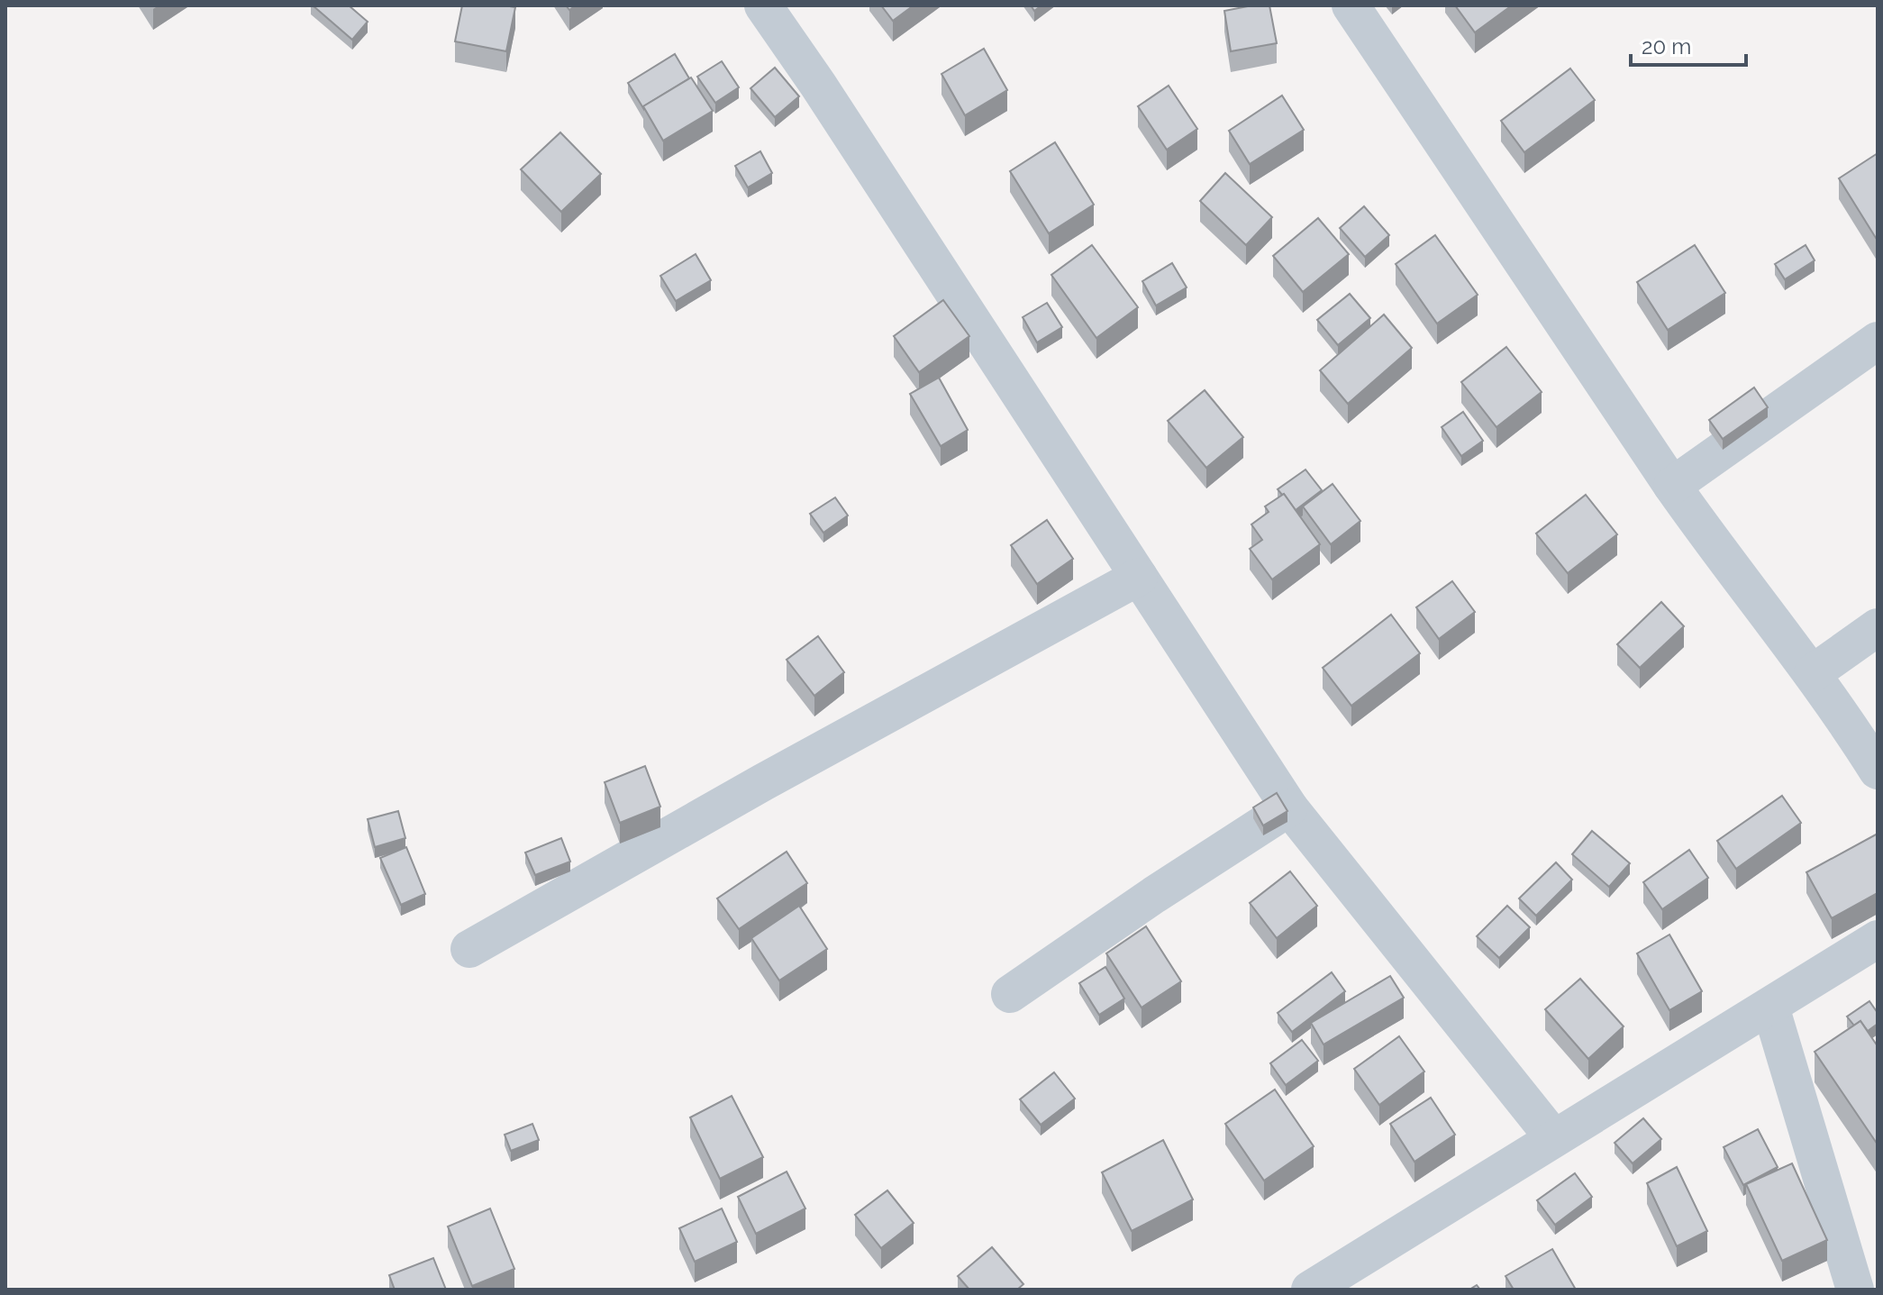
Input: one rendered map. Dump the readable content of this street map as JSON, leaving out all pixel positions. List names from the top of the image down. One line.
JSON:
{"scale_bar":"20 m"}
